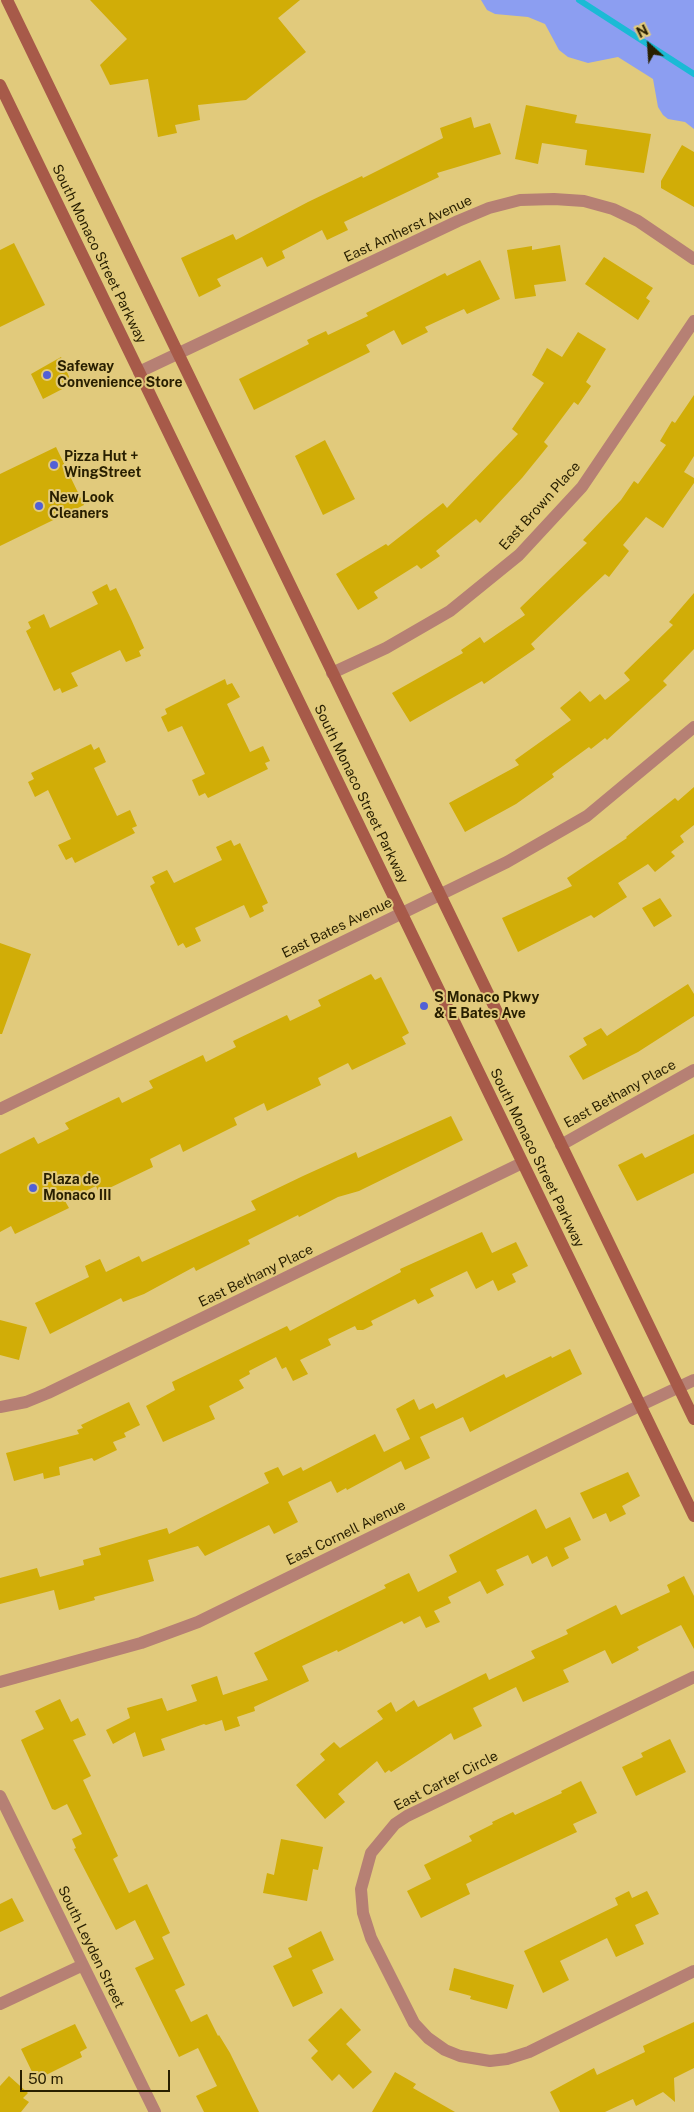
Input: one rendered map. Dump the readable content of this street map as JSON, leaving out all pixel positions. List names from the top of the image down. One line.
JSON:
{"streets":{"main road":["South Monaco Street Parkway"],"street":["East Amherst Avenue","East Brown Place","East Bates Avenue","East Bethany Place","East Cornell Avenue","East Carter Circle","South Leyden Street"]},"crossings":[["East Amherst Avenue","South Monaco Street Parkway"],["South Monaco Street Parkway","East Brown Place"],["South Monaco Street Parkway","East Bates Avenue"],["South Monaco Street Parkway","East Bethany Place"],["South Monaco Street Parkway","East Cornell Avenue"]],"places":["Safeway Convenience Store","Pizza Hut + WingStreet","New Look Cleaners","S Monaco Pkwy & E Bates Ave","Plaza de Monaco III"],"scale_bar":"50 m","north":"top left"}
